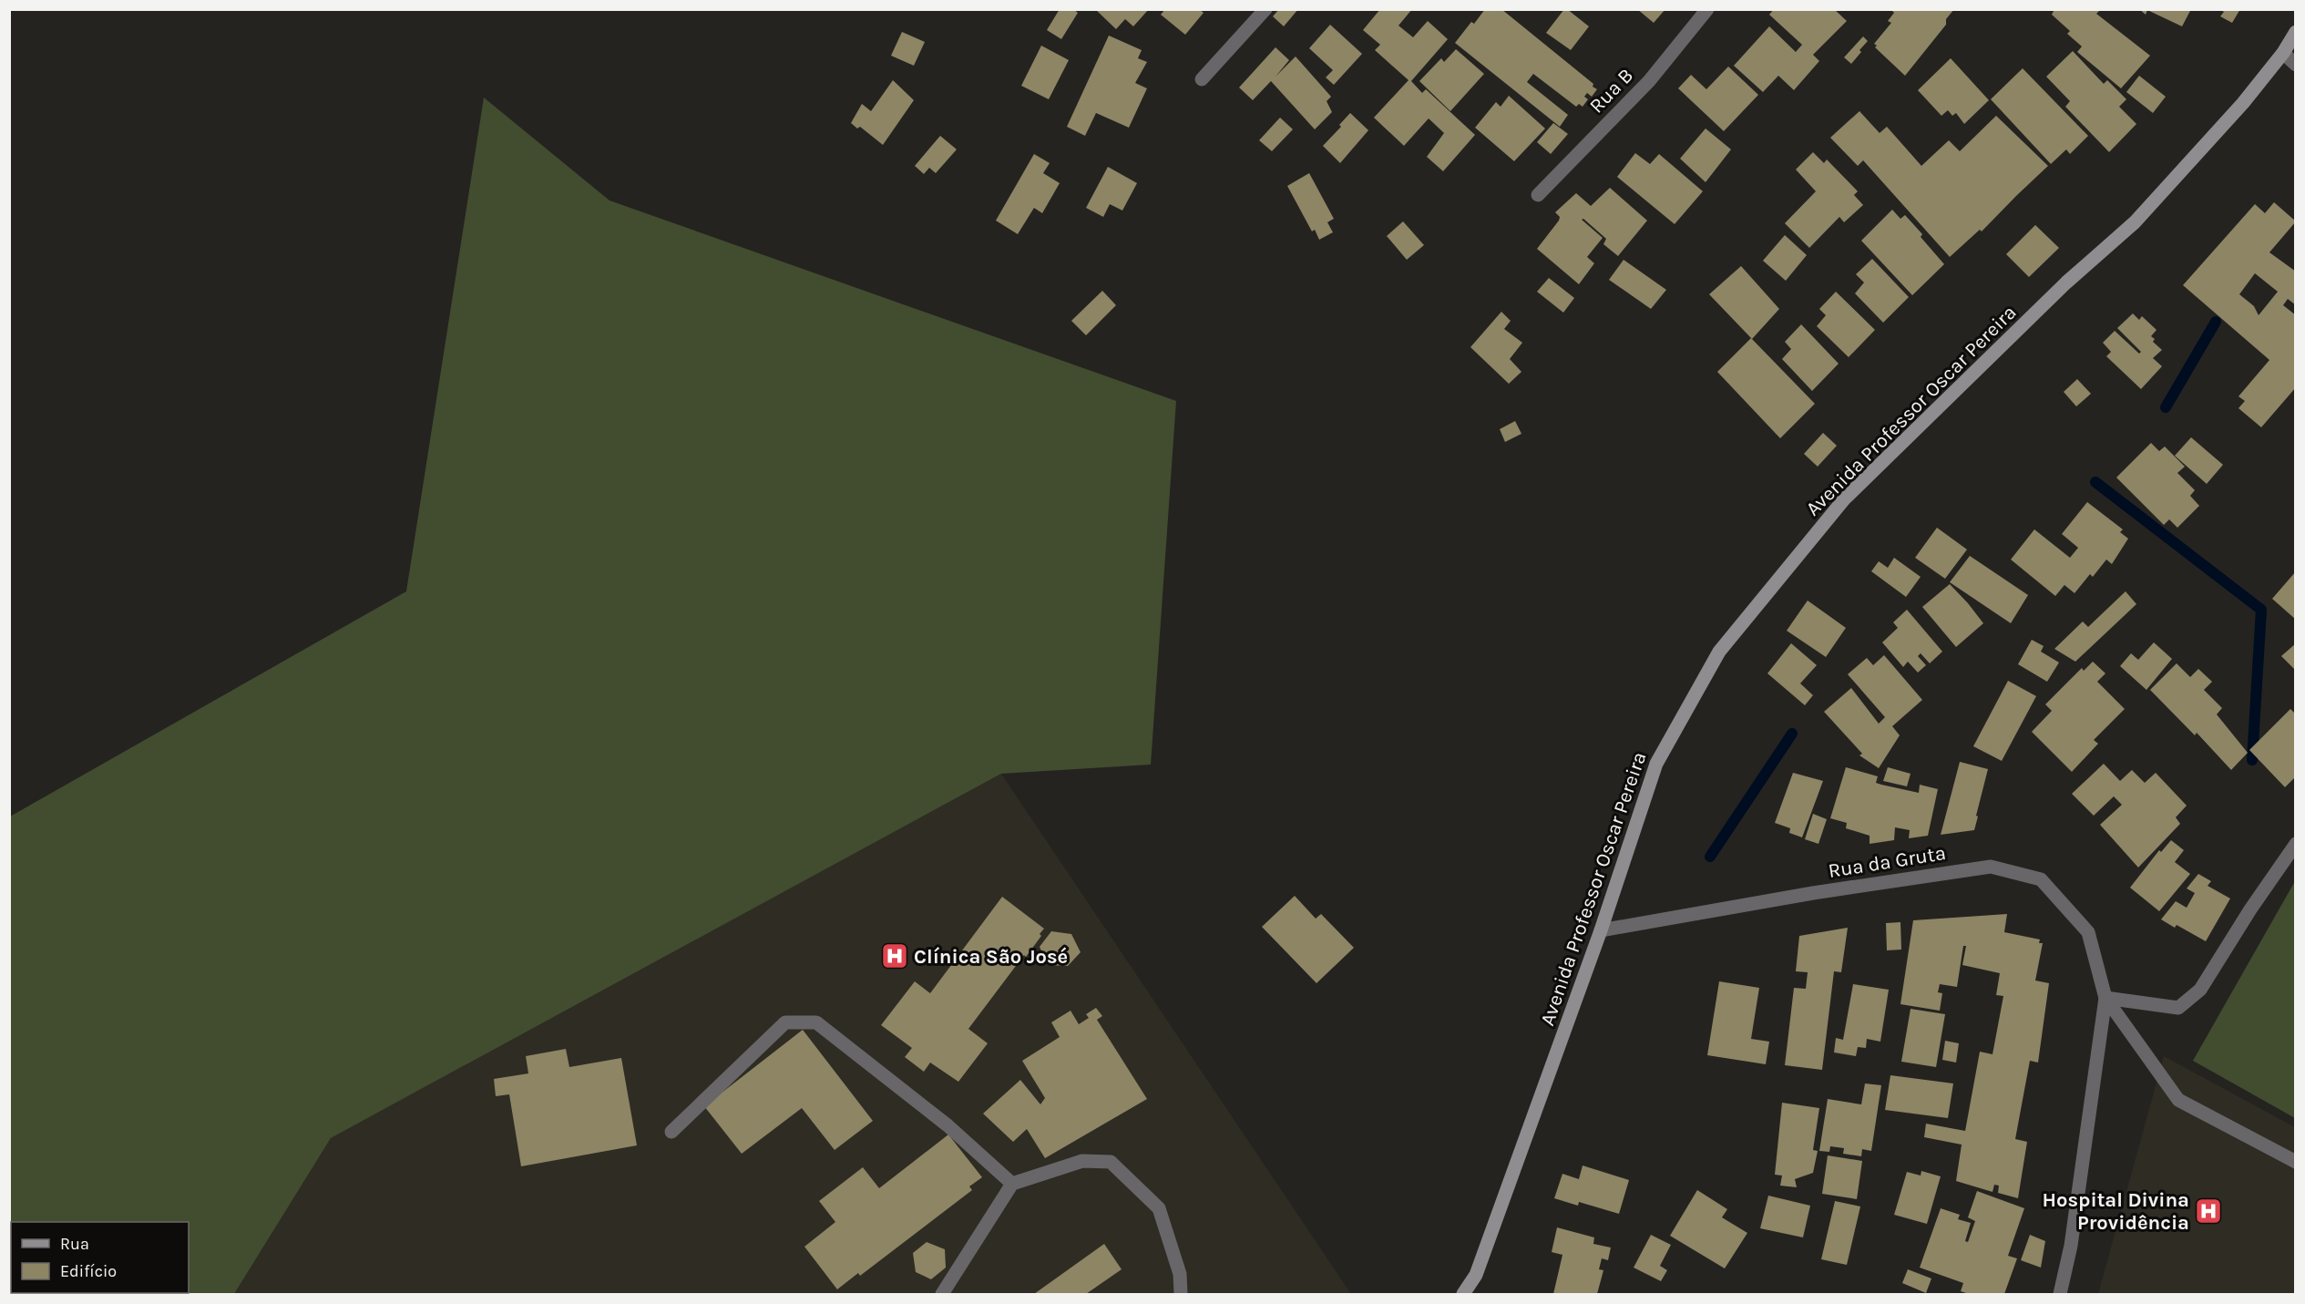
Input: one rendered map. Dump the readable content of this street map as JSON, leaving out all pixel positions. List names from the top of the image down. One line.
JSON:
{"streets":{"main road":["Avenida Professor Oscar Pereira"],"street":["Rua B","Rua da Gruta"]},"crossings":[["Avenida Professor Oscar Pereira","Rua da Gruta"]],"places":{"hospital":["Clínica São José","Hospital Divina Providência"]},"legend":["Rua","Edifício"]}
